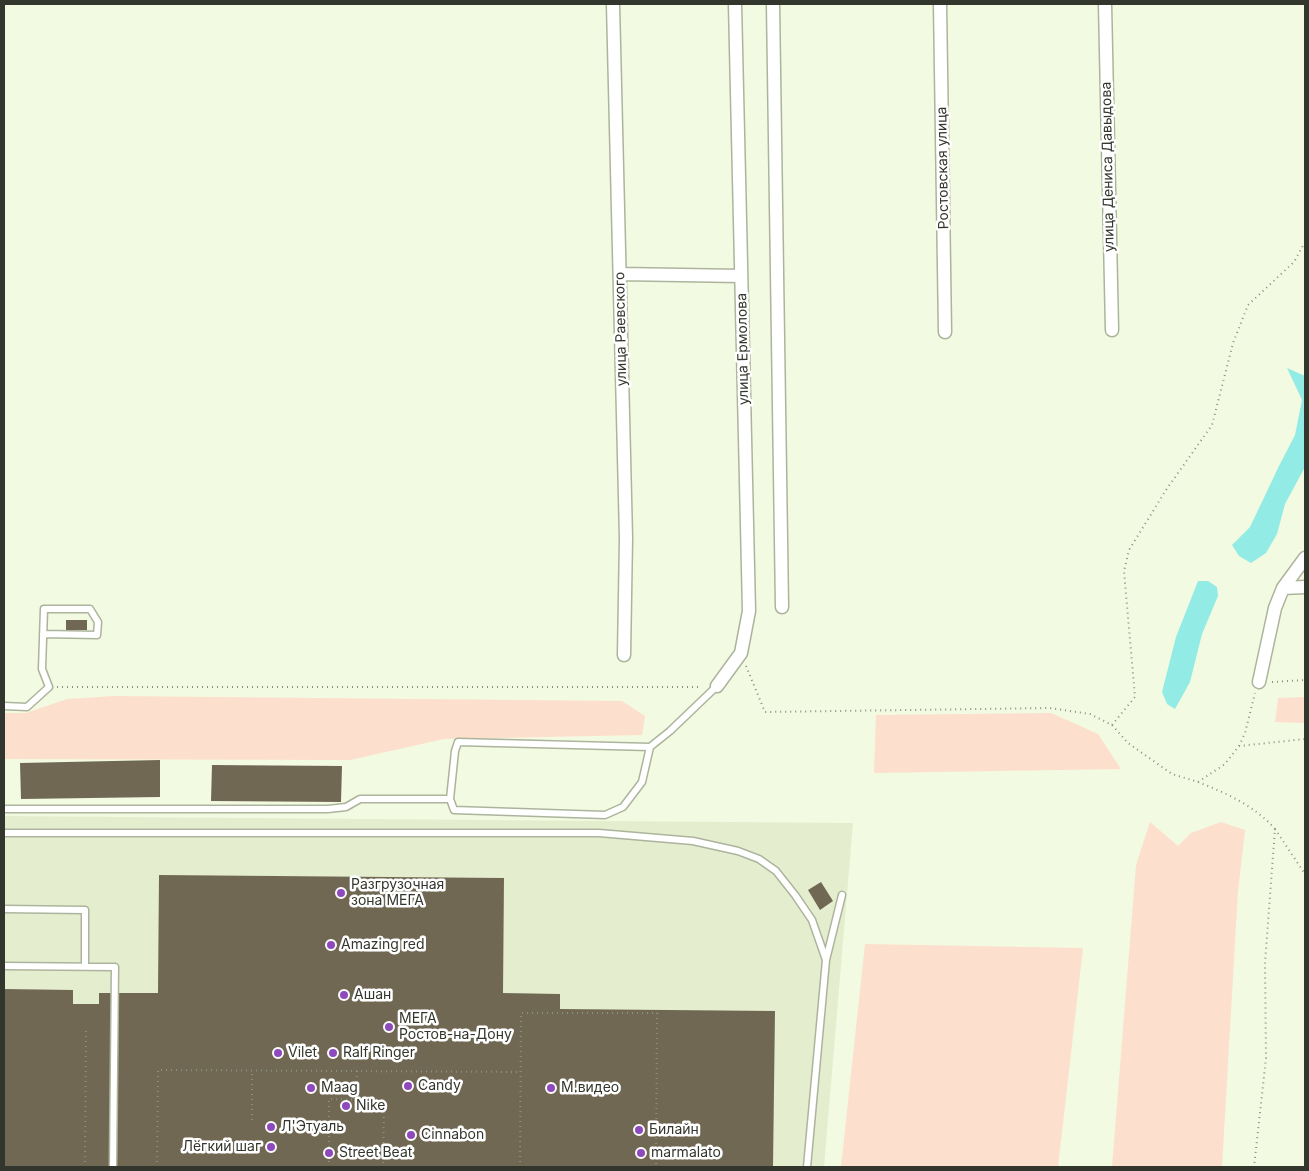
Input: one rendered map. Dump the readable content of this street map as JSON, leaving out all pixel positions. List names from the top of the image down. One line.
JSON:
{"streets":{"street":["улица Дениса Давыдова","Ростовская улица","улица Раевского","улица Ермолова"]},"places":["Разгрузочная зона МЕГА","Amazing red","Ашан","МЕГА Ростов-на-Дону","Vilet","Ralf Ringer","Candy","Maag","М.видео","Nike","Л'Этуаль","Билайн","Cinnabon","Лёгкий шаг","Street Beat","marmalato"]}
